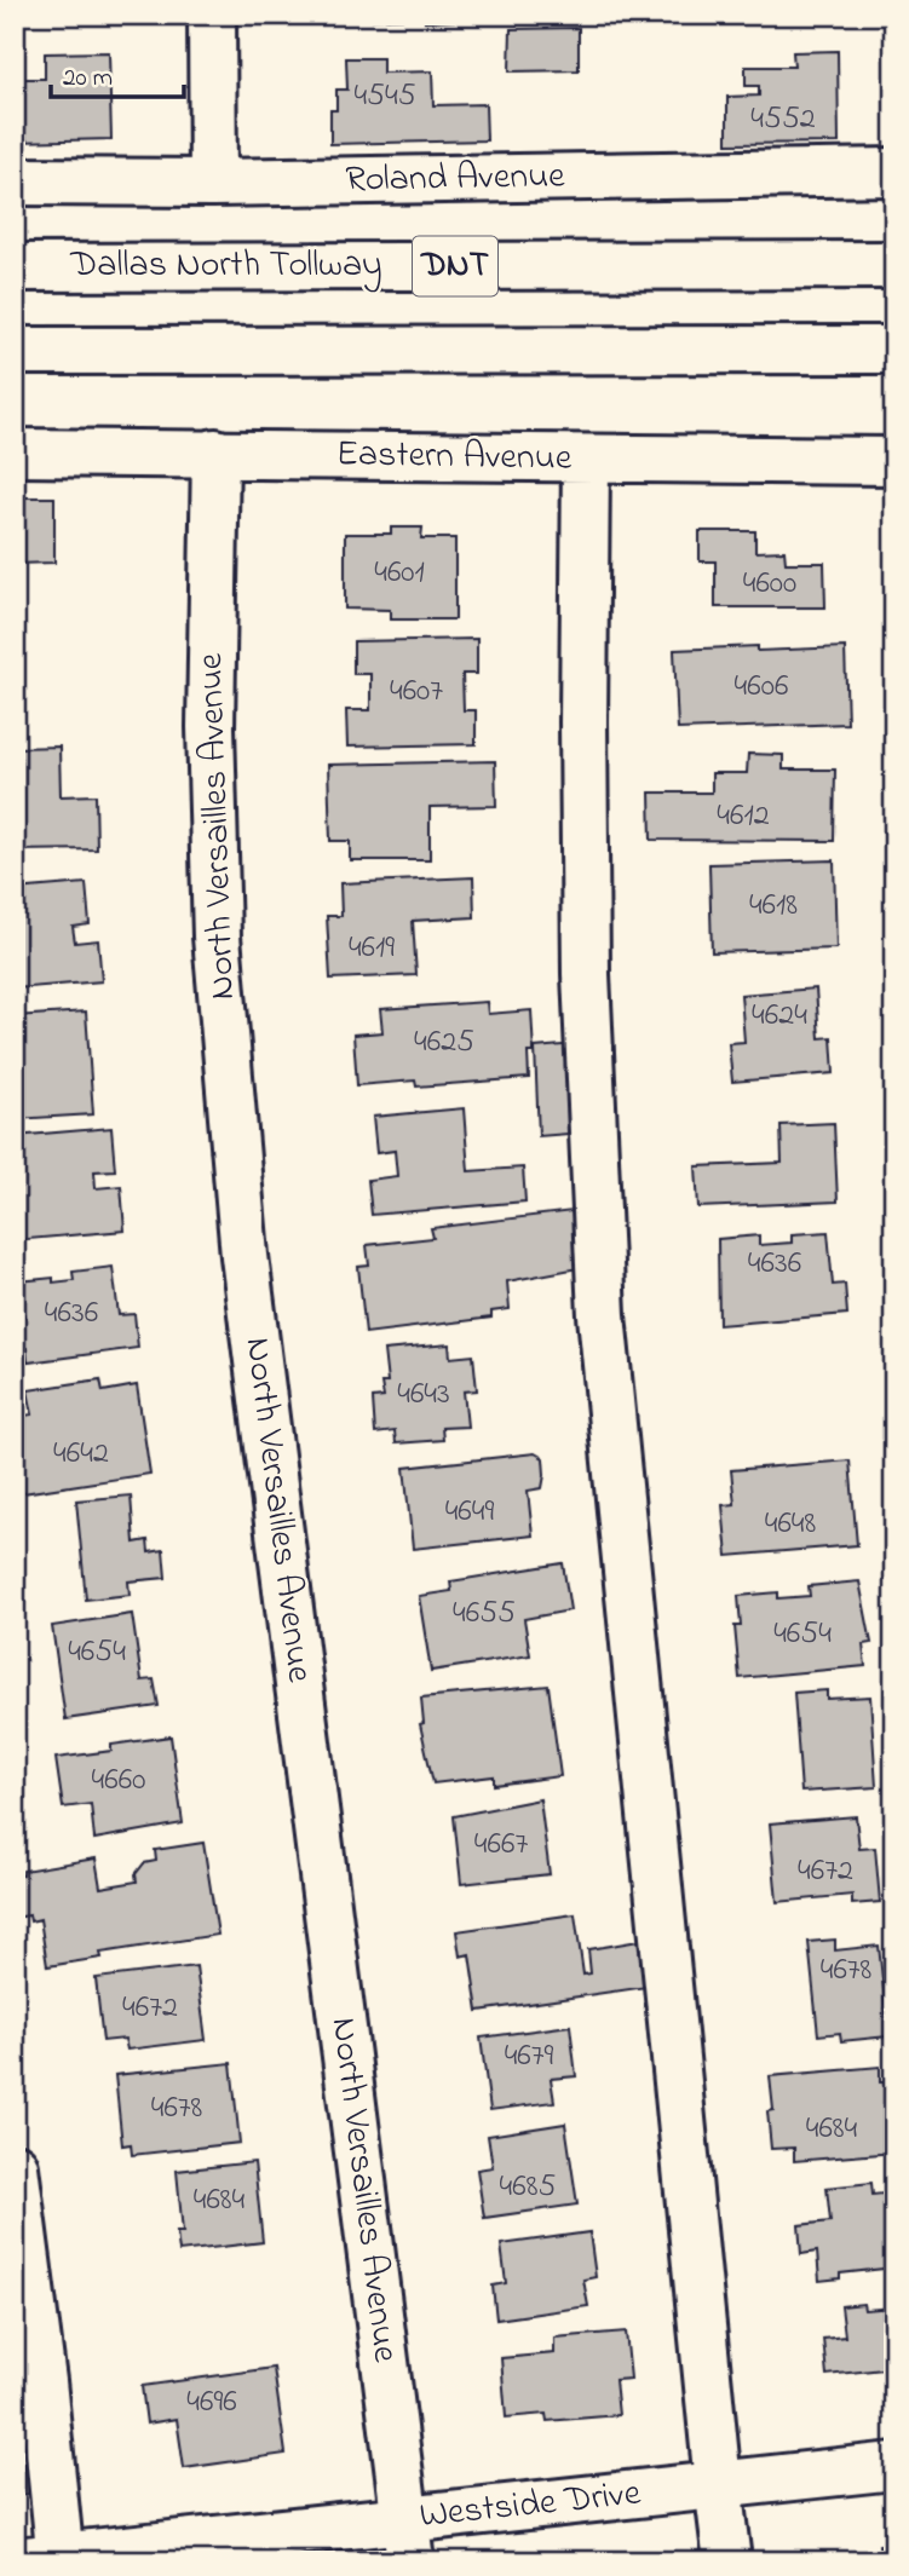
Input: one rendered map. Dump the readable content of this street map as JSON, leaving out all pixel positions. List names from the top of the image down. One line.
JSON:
{"streets":{"main road":["Roland Avenue","Dallas North Tollway","DNT","Eastern Avenue","North Versailles Avenue","Westside Drive"]},"crossings":[["Eastern Avenue","North Versailles Avenue"],["North Versailles Avenue","Westside Drive"]],"house_numbers":["4545","4552","4601","4600","4606","4607","4612","4618","4619","4624","4625","4636","4636","4643","4642","4649","4648","4655","4654","4654","4660","4667","4672","4678","4672","4679","4678","4684","4685","4684","4696"],"scale_bar":"20 m"}
